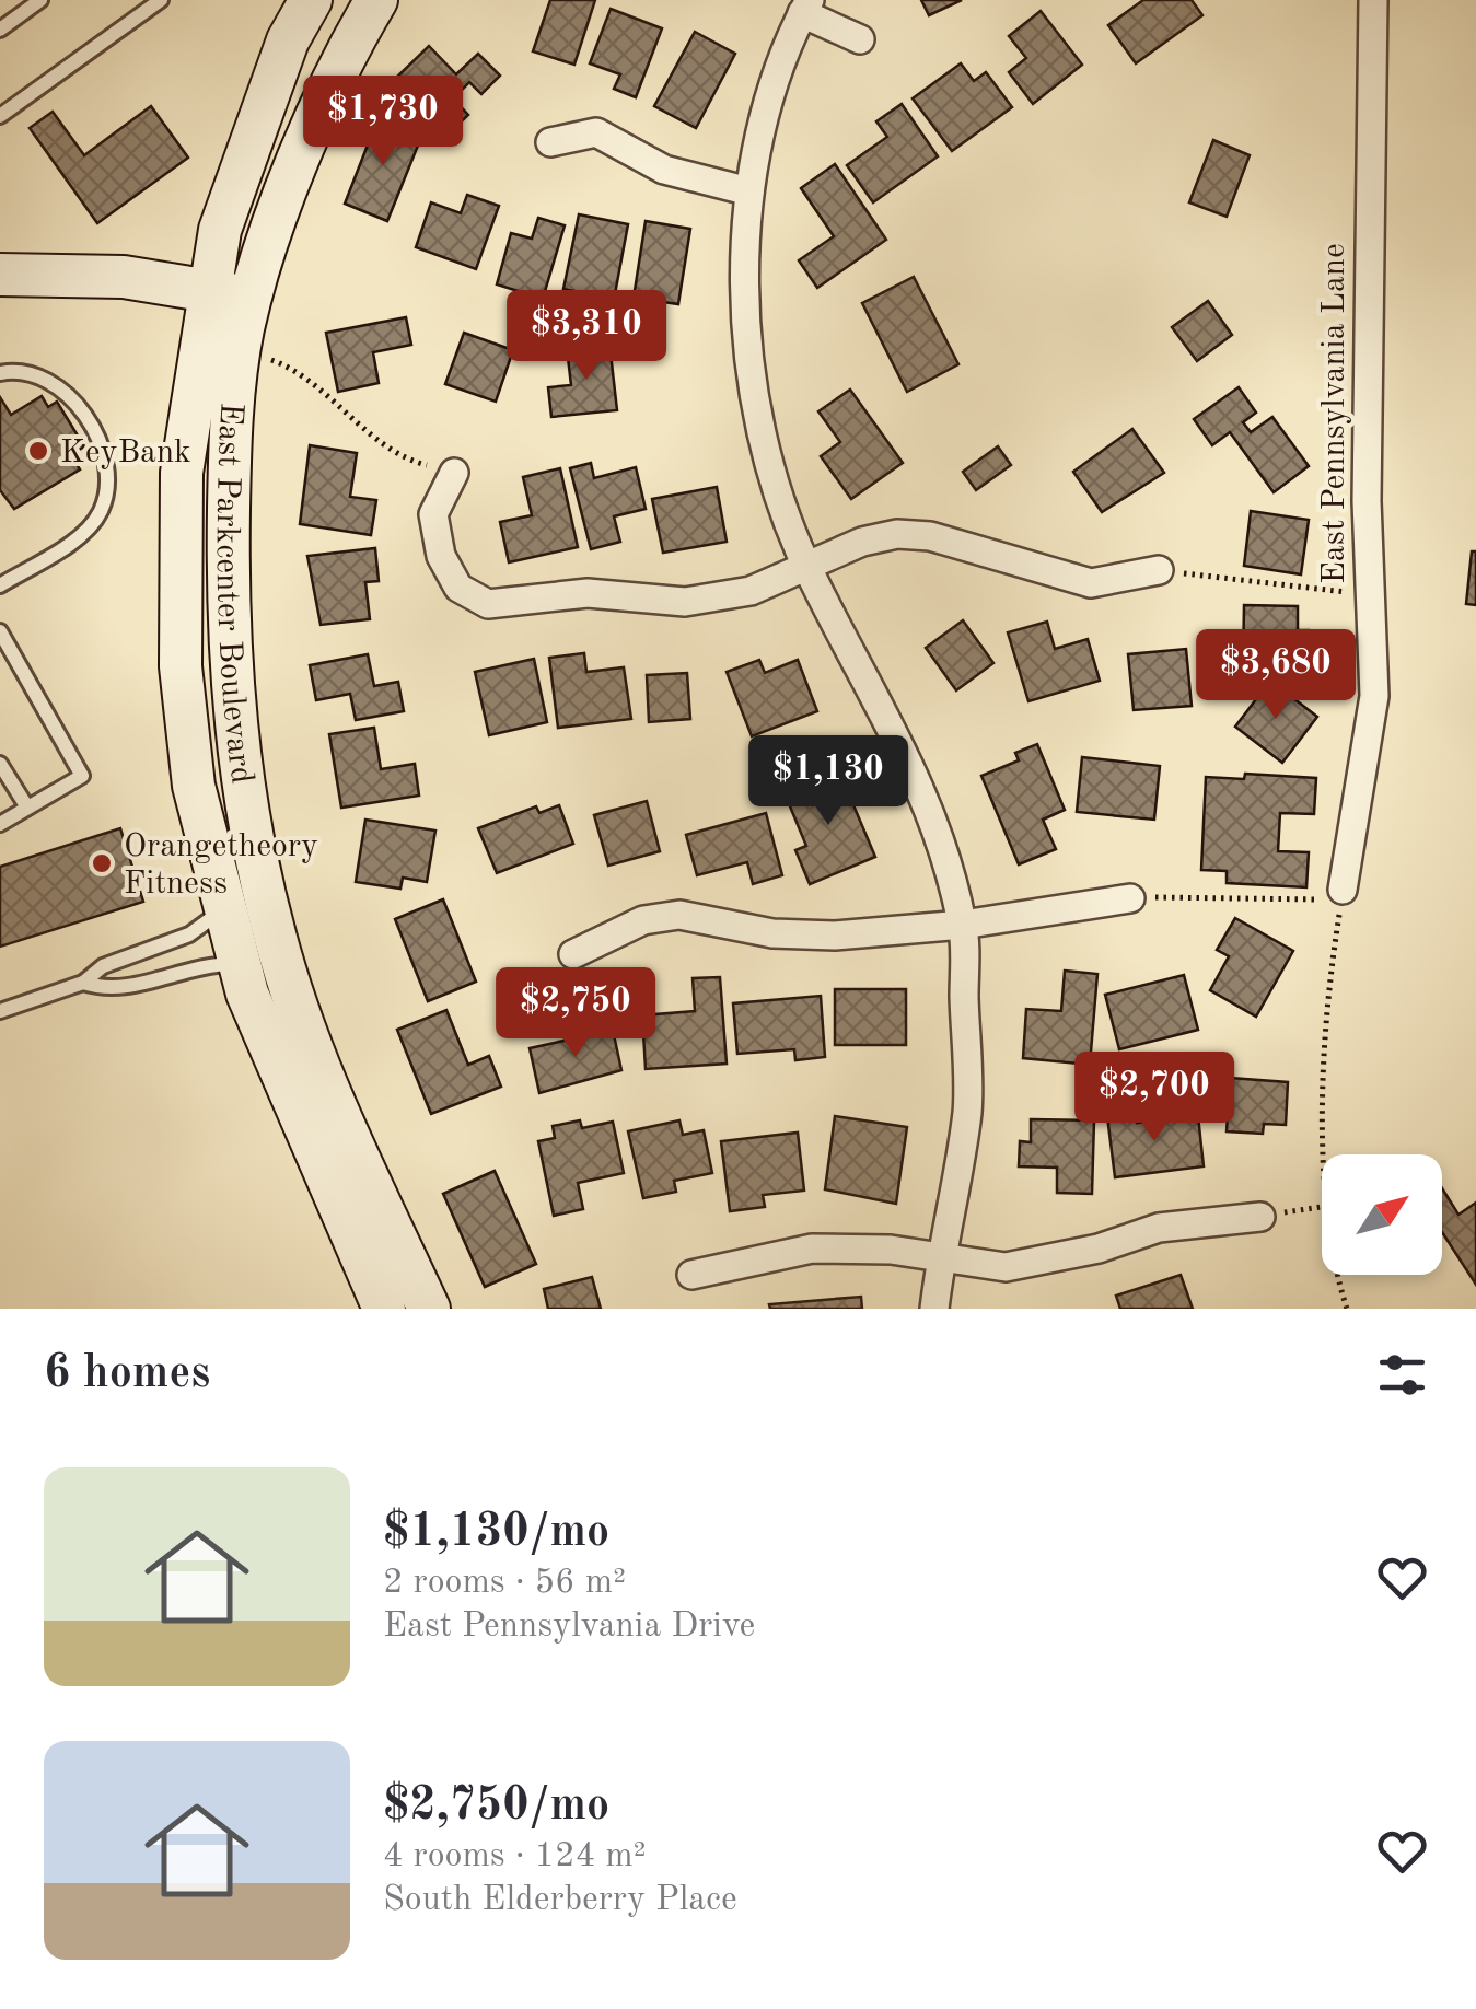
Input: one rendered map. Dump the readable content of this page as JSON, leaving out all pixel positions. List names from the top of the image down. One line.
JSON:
{"streets":{"main road":["East Parkcenter Boulevard"],"street":["East Pennsylvania Lane"]},"places":["KeyBank","Orangetheory Fitness"],"north":"top right","page":{"price":["$1,730","$3,310","$3,680","$1,130","$2,750","$2,700"],"heading":"6 homes","list":[{"name":"$1,130/mo","note":"2 rooms · 56 m² · East Pennsylvania Drive"},{"name":"$2,750/mo","note":"4 rooms · 124 m² · South Elderberry Place"}]}}
